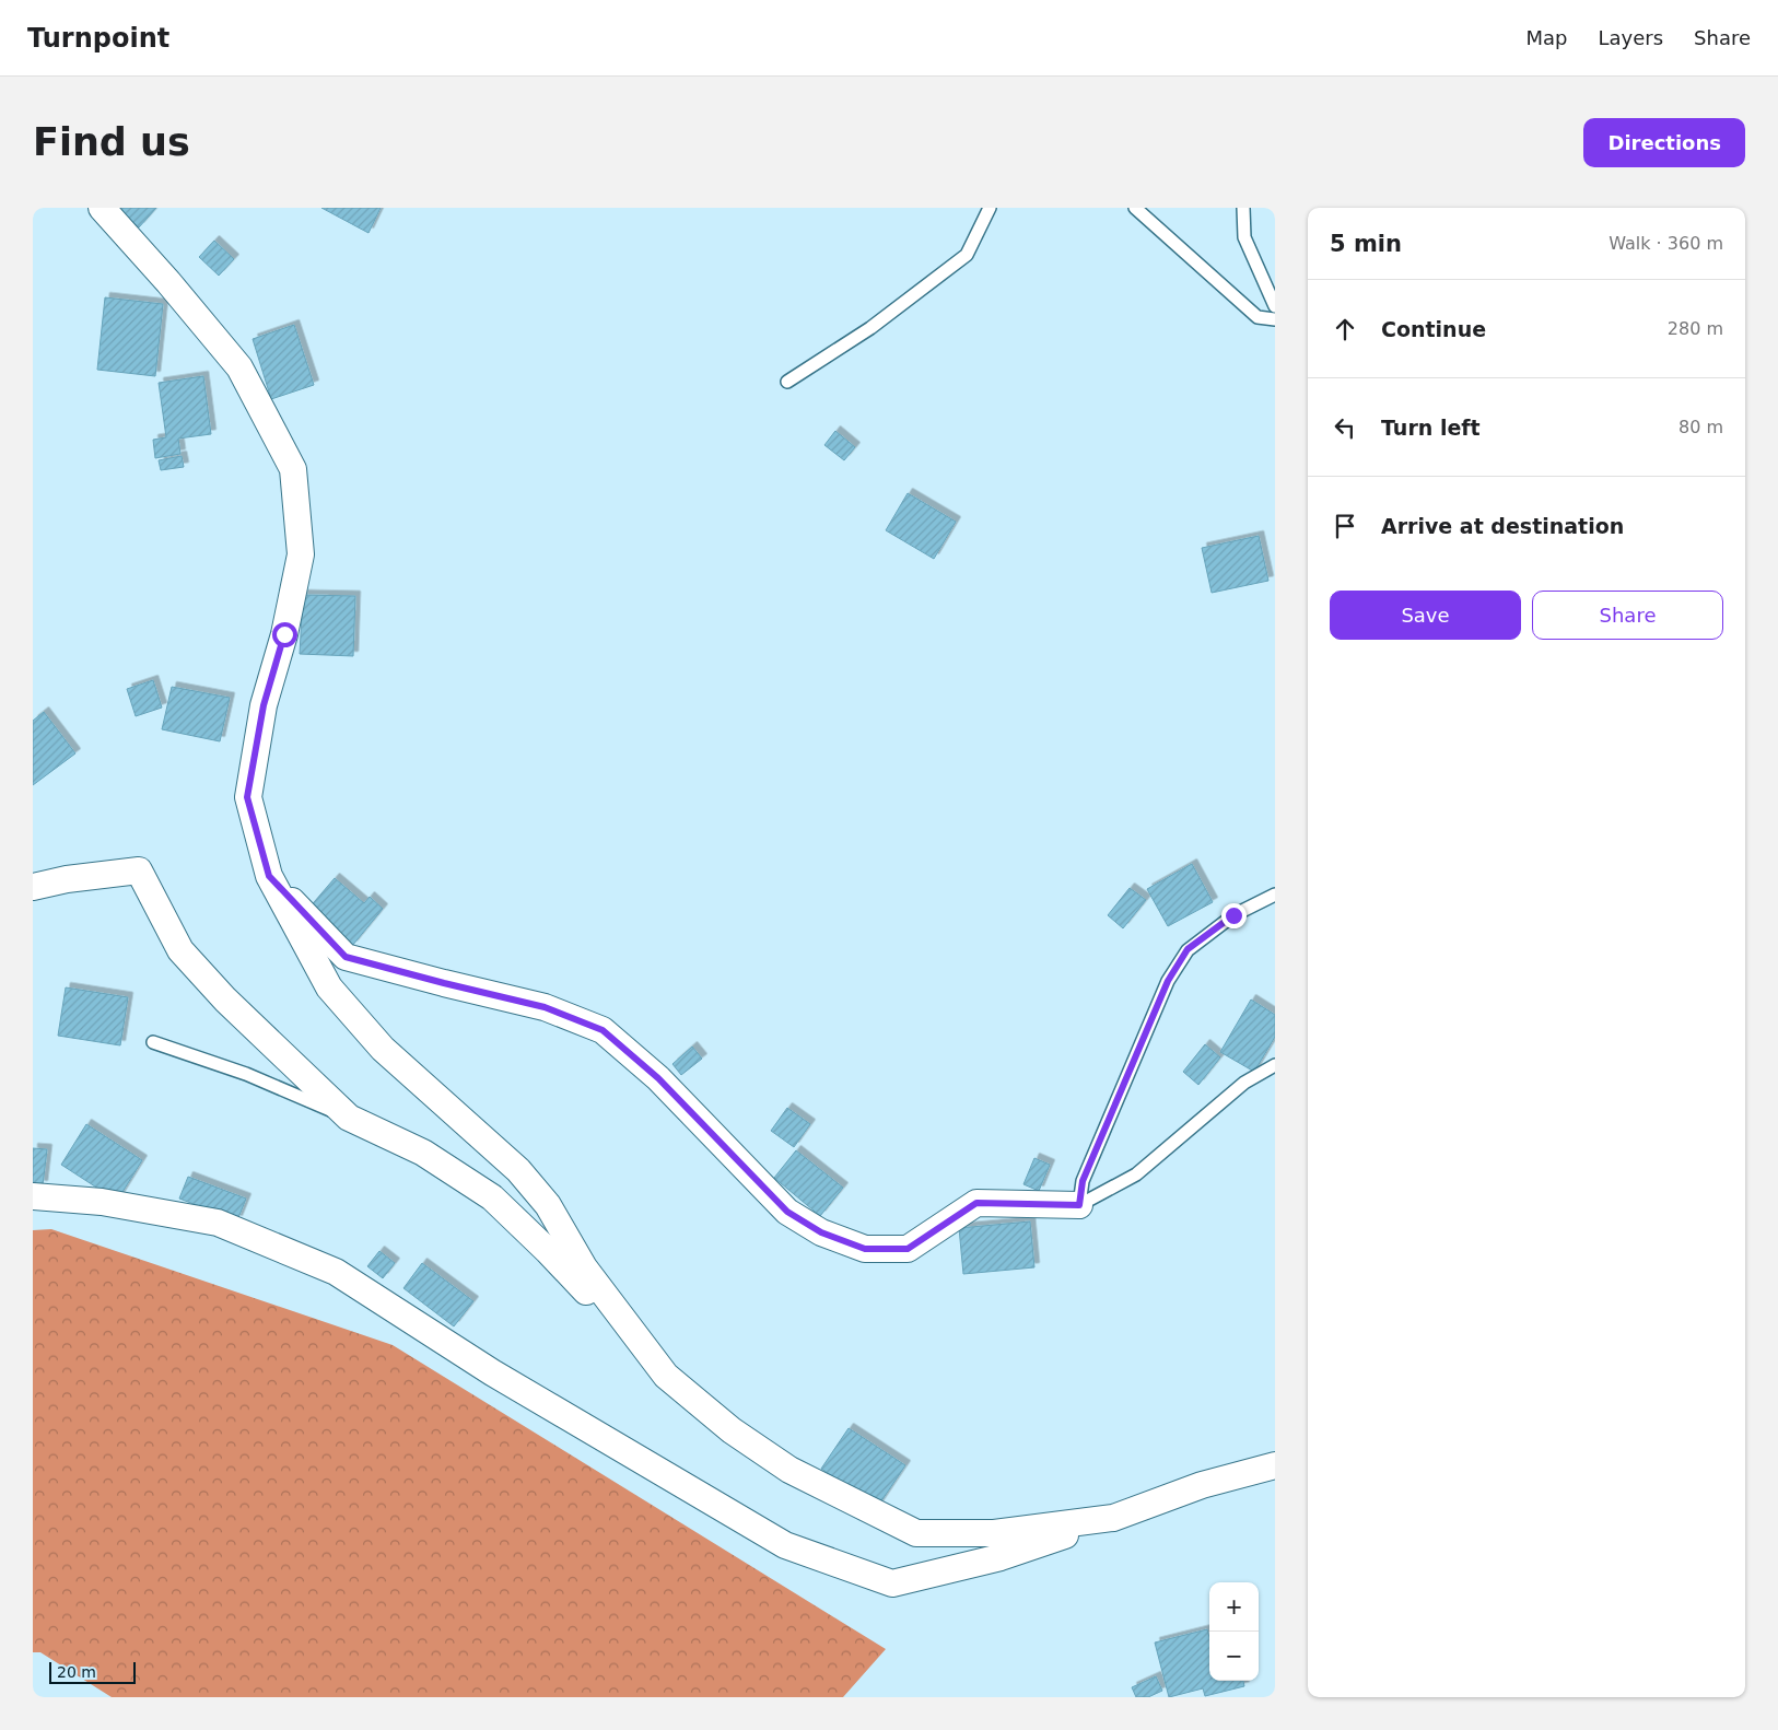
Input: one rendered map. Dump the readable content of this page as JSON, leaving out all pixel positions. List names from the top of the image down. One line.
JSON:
{"scale_bar":"20 m","page":{"header":"Turnpoint","nav":["Map","Layers","Share"],"buttons":["Directions",["Save","Share"]],"title":"Find us","heading":["5 min","Walk · 360 m"],"list":[["Continue","280 m"],["Turn left","80 m"],"Arrive at destination"],"map_buttons":["+","−"],"scale":"20 m"}}
